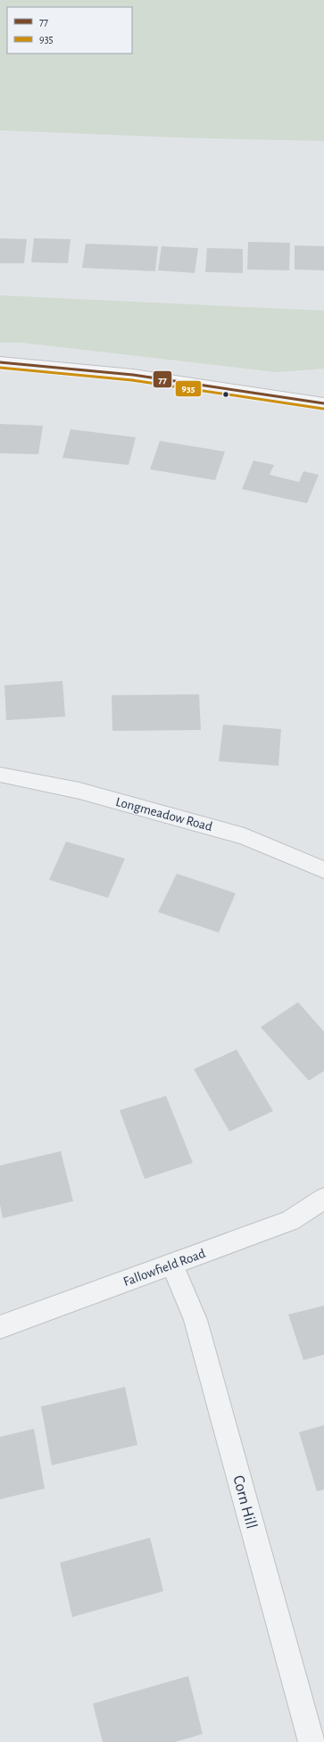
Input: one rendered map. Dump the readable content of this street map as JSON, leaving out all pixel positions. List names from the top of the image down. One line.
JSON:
{"streets":{"street":["Longmeadow Road","Fallowfield Road","Corn Hill"]},"crossings":[["Fallowfield Road","Corn Hill"]],"lines":["transit line 77","transit line 935"],"legend":["77","935"]}
